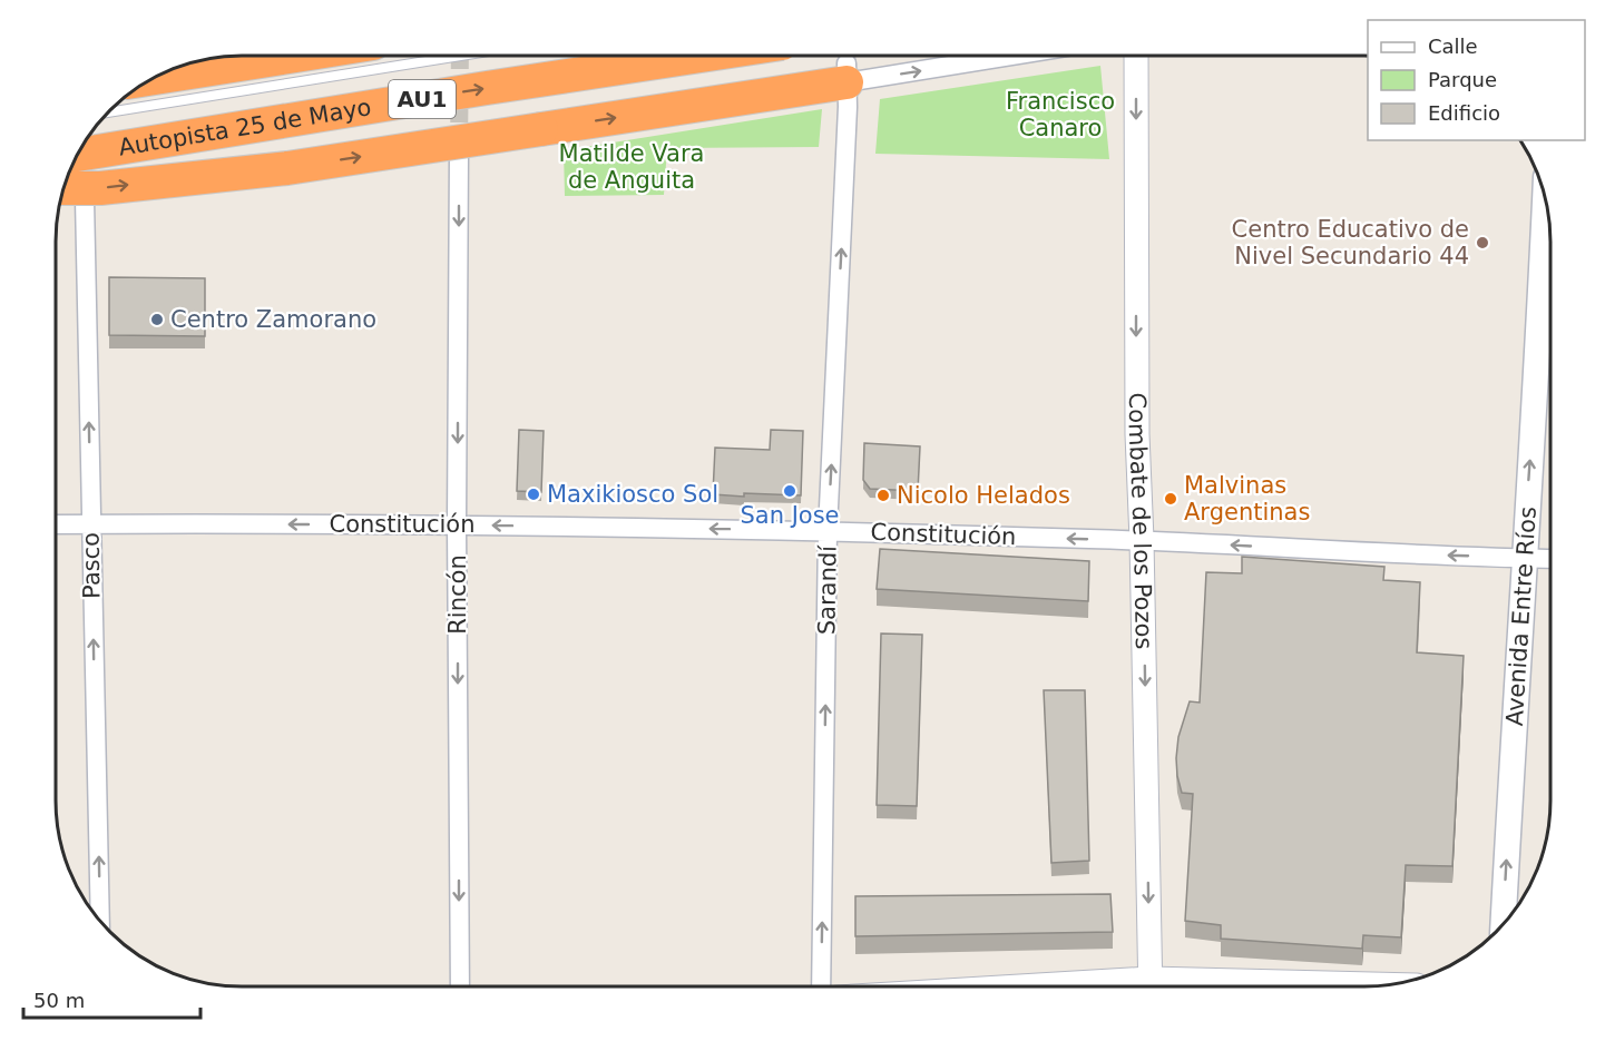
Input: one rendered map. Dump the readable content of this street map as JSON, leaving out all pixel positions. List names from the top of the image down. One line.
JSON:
{"streets":{"highway":["AU1","Autopista 25 de Mayo"],"main road":["Avenida Entre Ríos"],"street":["Combate de los Pozos","Constitución","Pasco","Sarandí","Rincón"]},"crossings":[["Combate de los Pozos","Constitución"],["Constitución","Pasco"],["Constitución","Sarandí"],["Constitución","Rincón"],["Constitución","Avenida Entre Ríos"]],"one_way":["Combate de los Pozos","Constitución","Pasco","Sarandí","Rincón","Avenida Entre Ríos"],"parks":["Francisco Canaro","Matilde Vara de Anguita"],"places":["Centro Educativo de Nivel Secundario 44","Centro Zamorano","San Jose","Maxikiosco Sol","Nicolo Helados","Malvinas Argentinas"],"legend":["Calle","Parque","Edificio"],"scale_bar":"50 m"}
